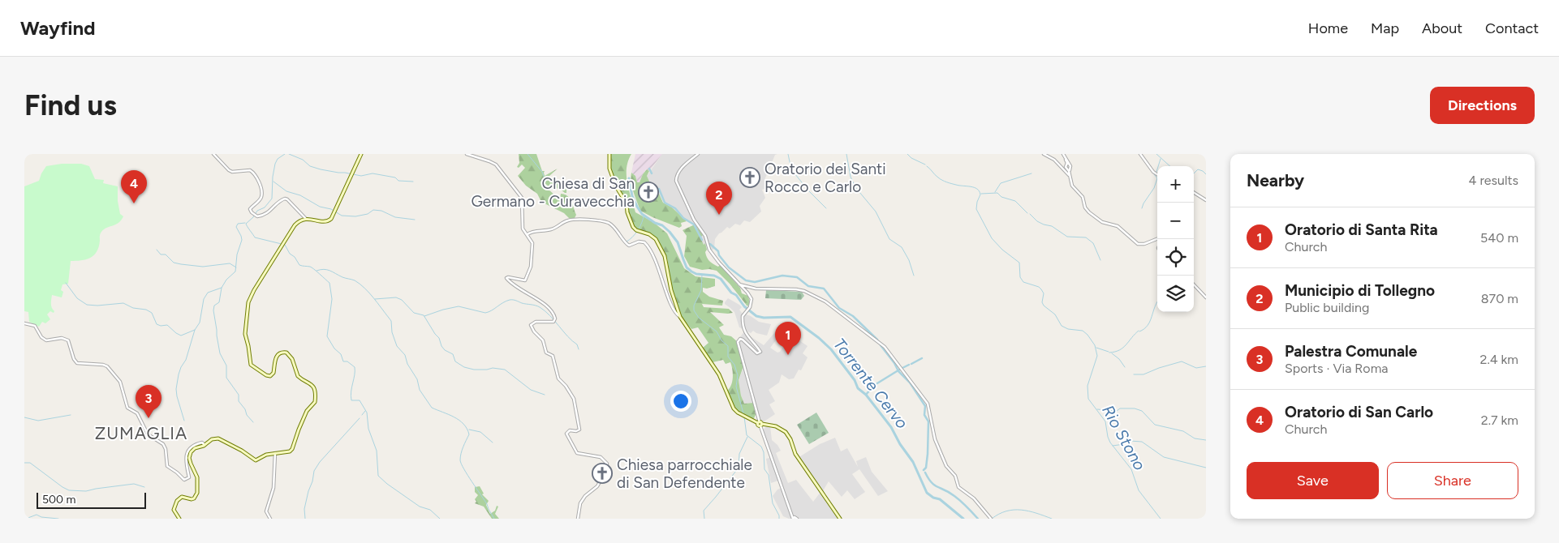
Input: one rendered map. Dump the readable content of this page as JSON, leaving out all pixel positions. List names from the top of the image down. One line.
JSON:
{"districts":["ZUMAGLIA"],"water":["Torrente Cervo","Rio Stono"],"places":{"church":["Oratorio dei Santi Rocco e Carlo","Chiesa di San Germano - Curavecchia","Chiesa parrocchiale di San Defendente"]},"scale_bar":"500 m","page":{"header":"Wayfind","nav":["Home","Map","About","Contact"],"buttons":["Directions",["Save","Share"]],"title":"Find us","heading":["Nearby","4 results"],"map_buttons":["+","−"],"pins":["4","2","1","3"],"list":[{"mark":"1","name":"Oratorio di Santa Rita","note":"Church","value":"540 m"},{"mark":"2","name":"Municipio di Tollegno","note":"Public building","value":"870 m"},{"mark":"3","name":"Palestra Comunale","note":"Sports · Via Roma","value":"2.4 km"},{"mark":"4","name":"Oratorio di San Carlo","note":"Church","value":"2.7 km"}],"scale":"500 m"}}
